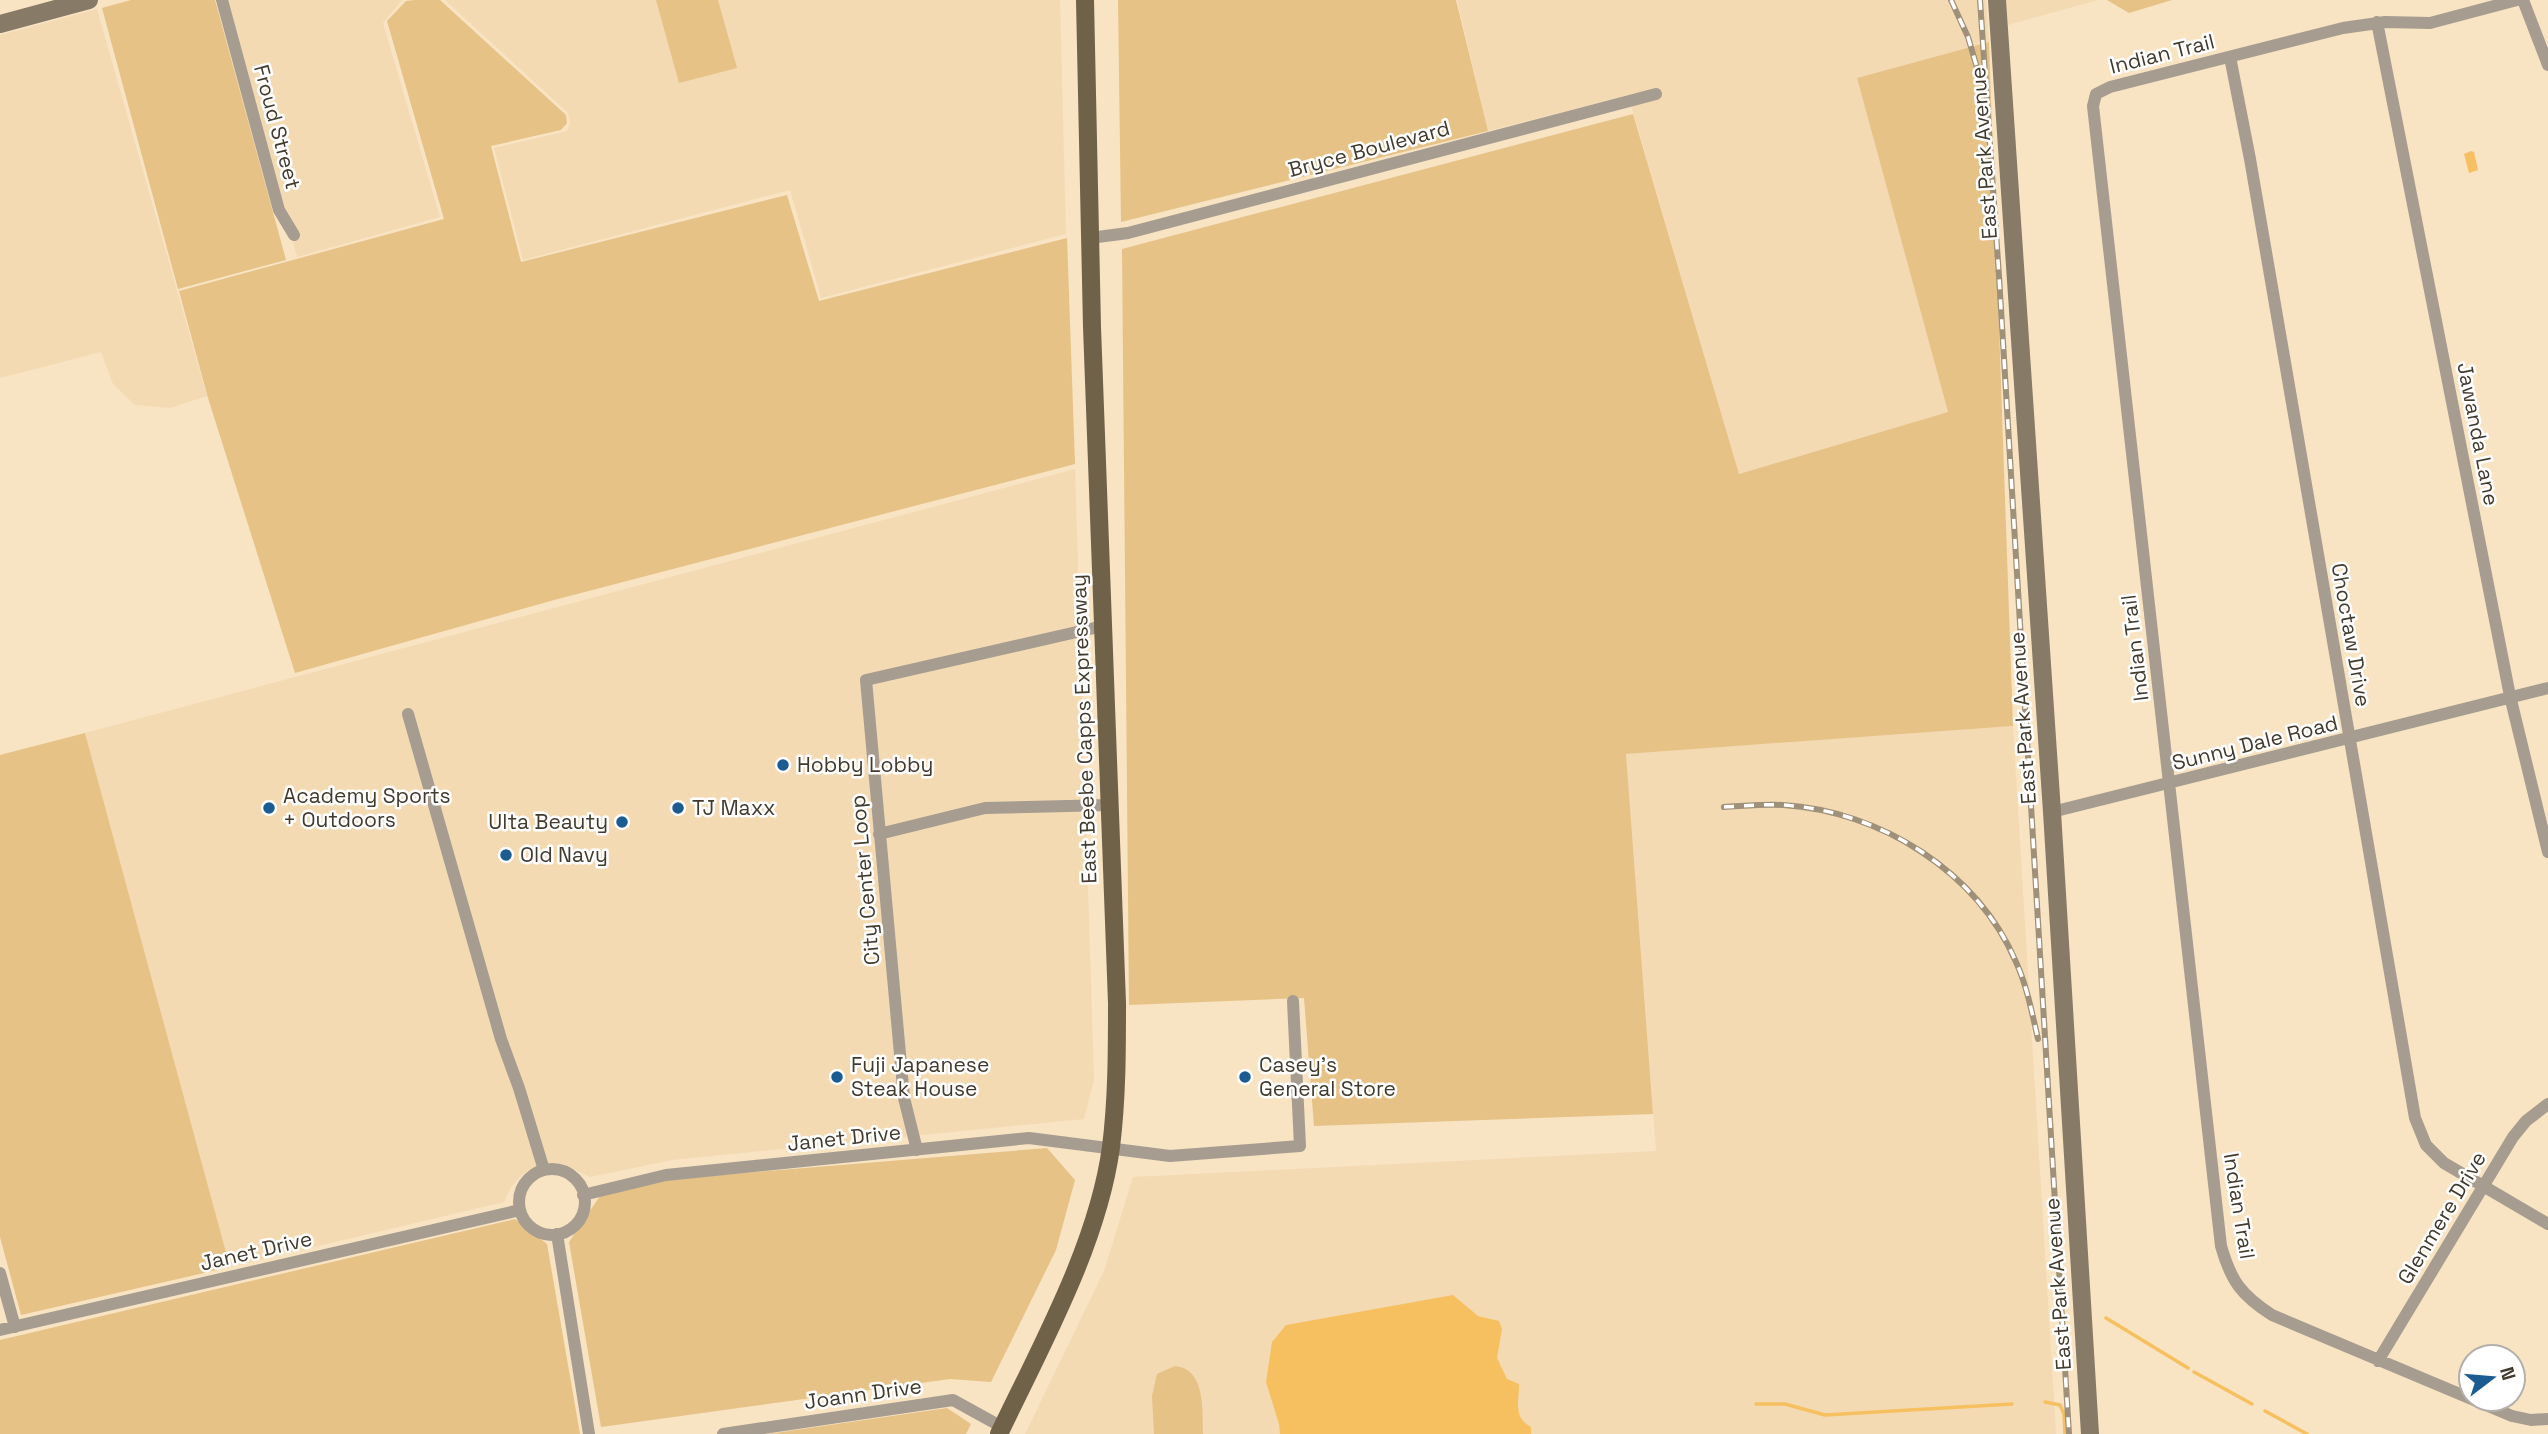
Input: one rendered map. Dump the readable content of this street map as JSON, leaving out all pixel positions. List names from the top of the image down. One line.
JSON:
{"streets":{"main road":["East Beebe Capps Expressway"],"street":["Indian Trail","Froud Street","Bryce Boulevard","East Park Avenue","Jawanda Lane","Choctaw Drive","Sunny Dale Road","City Center Loop","Janet Drive","Glenmere Drive","Joann Drive"]},"crossings":[["Indian Trail","Jawanda Lane"],["Indian Trail","Choctaw Drive"],["Indian Trail","Sunny Dale Road"],["Indian Trail","Glenmere Drive"],["Bryce Boulevard","East Beebe Capps Expressway"],["East Park Avenue","Sunny Dale Road"],["Jawanda Lane","Sunny Dale Road"],["Choctaw Drive","Sunny Dale Road"],["Choctaw Drive","Glenmere Drive"],["East Beebe Capps Expressway","City Center Loop"],["East Beebe Capps Expressway","Janet Drive"],["East Beebe Capps Expressway","Joann Drive"],["City Center Loop","Janet Drive"]],"places":["Hobby Lobby","Academy Sports + Outdoors","TJ Maxx","Ulta Beauty","Old Navy","Fuji Japanese Steak House","Casey's General Store"],"north":"right"}
